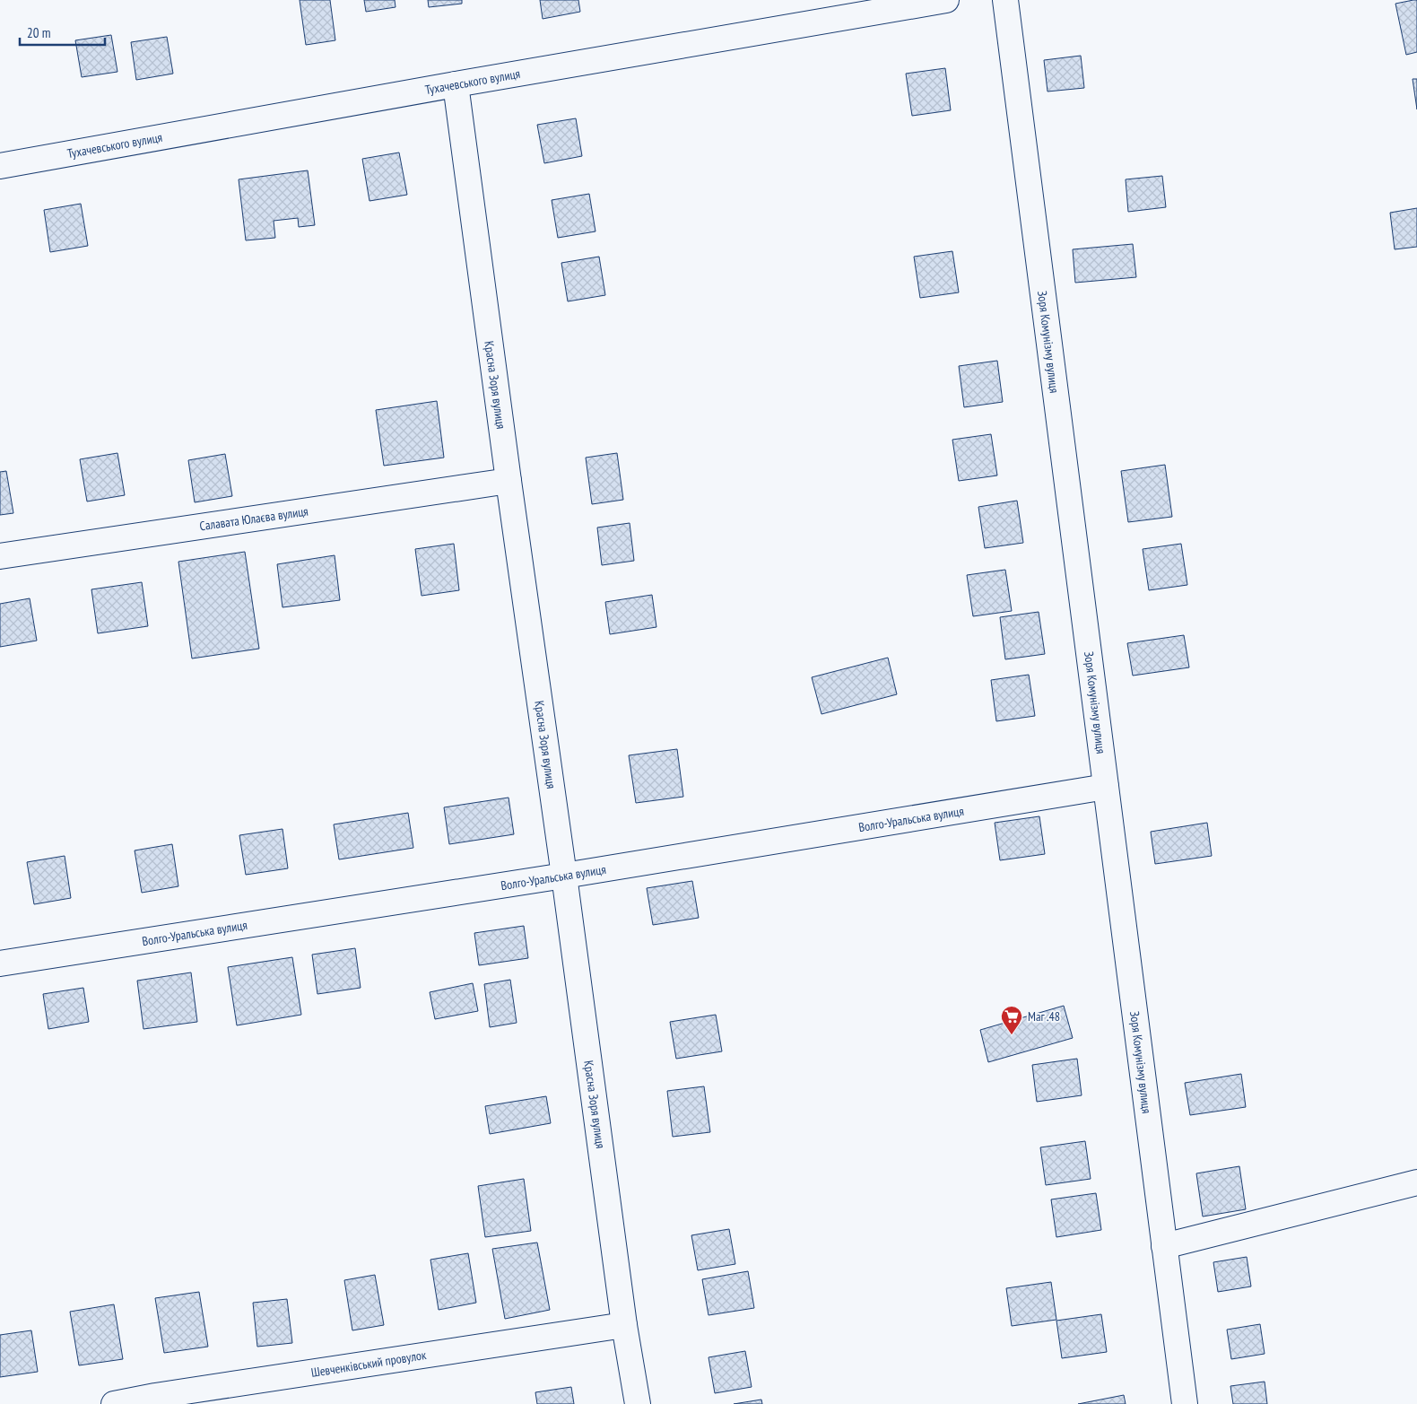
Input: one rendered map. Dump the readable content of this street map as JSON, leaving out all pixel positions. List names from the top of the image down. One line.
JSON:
{"streets":{"street":["Тухачевського вулиця","Зоря Комунізму вулиця","Красна Зоря вулиця","Салавата Юлаєва вулиця","Волго-Уральська вулиця","Шевченківський провулок"]},"crossings":[["Тухачевського вулиця","Красна Зоря вулиця"],["Зоря Комунізму вулиця","Волго-Уральська вулиця"],["Красна Зоря вулиця","Салавата Юлаєва вулиця"],["Красна Зоря вулиця","Волго-Уральська вулиця"],["Красна Зоря вулиця","Шевченківський провулок"]],"places":{"supermarket":["Маг .48"]},"scale_bar":"20 m"}
